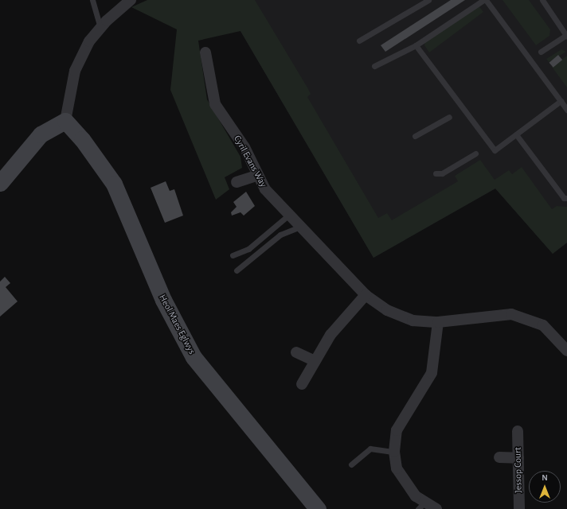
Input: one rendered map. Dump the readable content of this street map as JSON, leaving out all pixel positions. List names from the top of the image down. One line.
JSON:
{"streets":{"street":["Cyril Evans Way","Heol Maes Eglwys","Jessop Court"]},"north":"top"}
